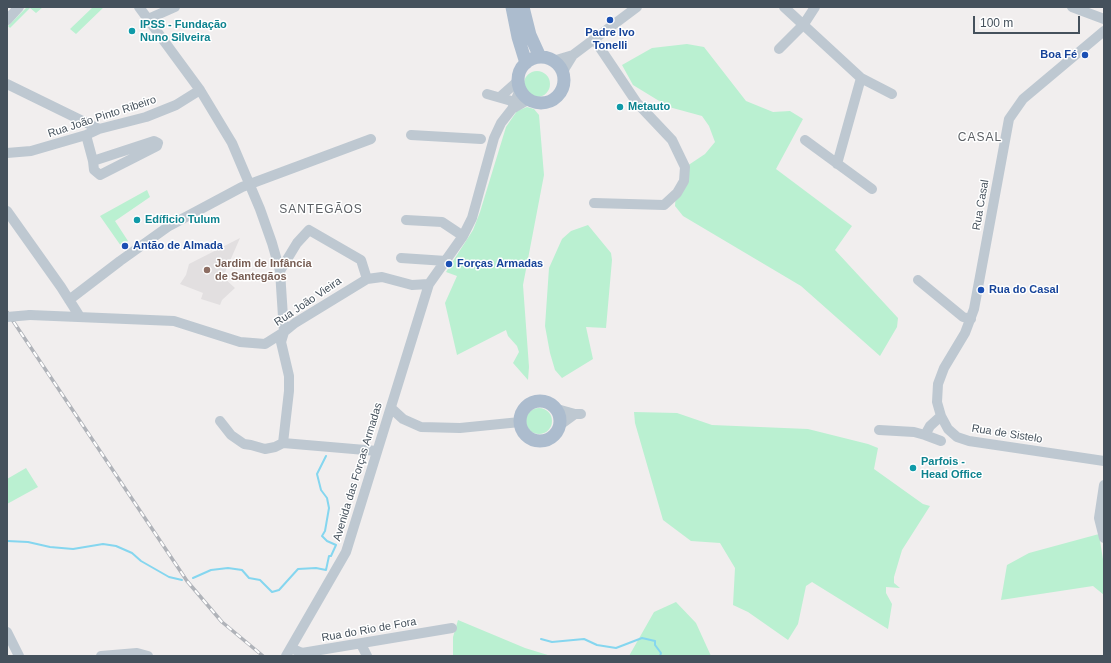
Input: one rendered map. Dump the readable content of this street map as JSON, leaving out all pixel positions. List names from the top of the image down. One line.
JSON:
{"streets":{"street":["Rua João Pinto Ribeiro","Rua Casal","Rua João Vieira","Rua de Sistelo","Avenida das Forças Armadas","Rua do Rio de Fora"]},"crossings":[["Rua Casal","Rua de Sistelo"],["Rua João Vieira","Avenida das Forças Armadas"],["Avenida das Forças Armadas","Rua do Rio de Fora"]],"districts":["CASAL","SANTEGÃOS"],"places":["Padre Ivo Tonelli","IPSS - Fundação Nuno Silveira","Boa Fé","Metauto","Edíficio Tulum","Antão de Almada","Forças Armadas","Jardim de Infância de Santegãos","Rua do Casal","Parfois - Head Office"],"scale_bar":"100 m"}
